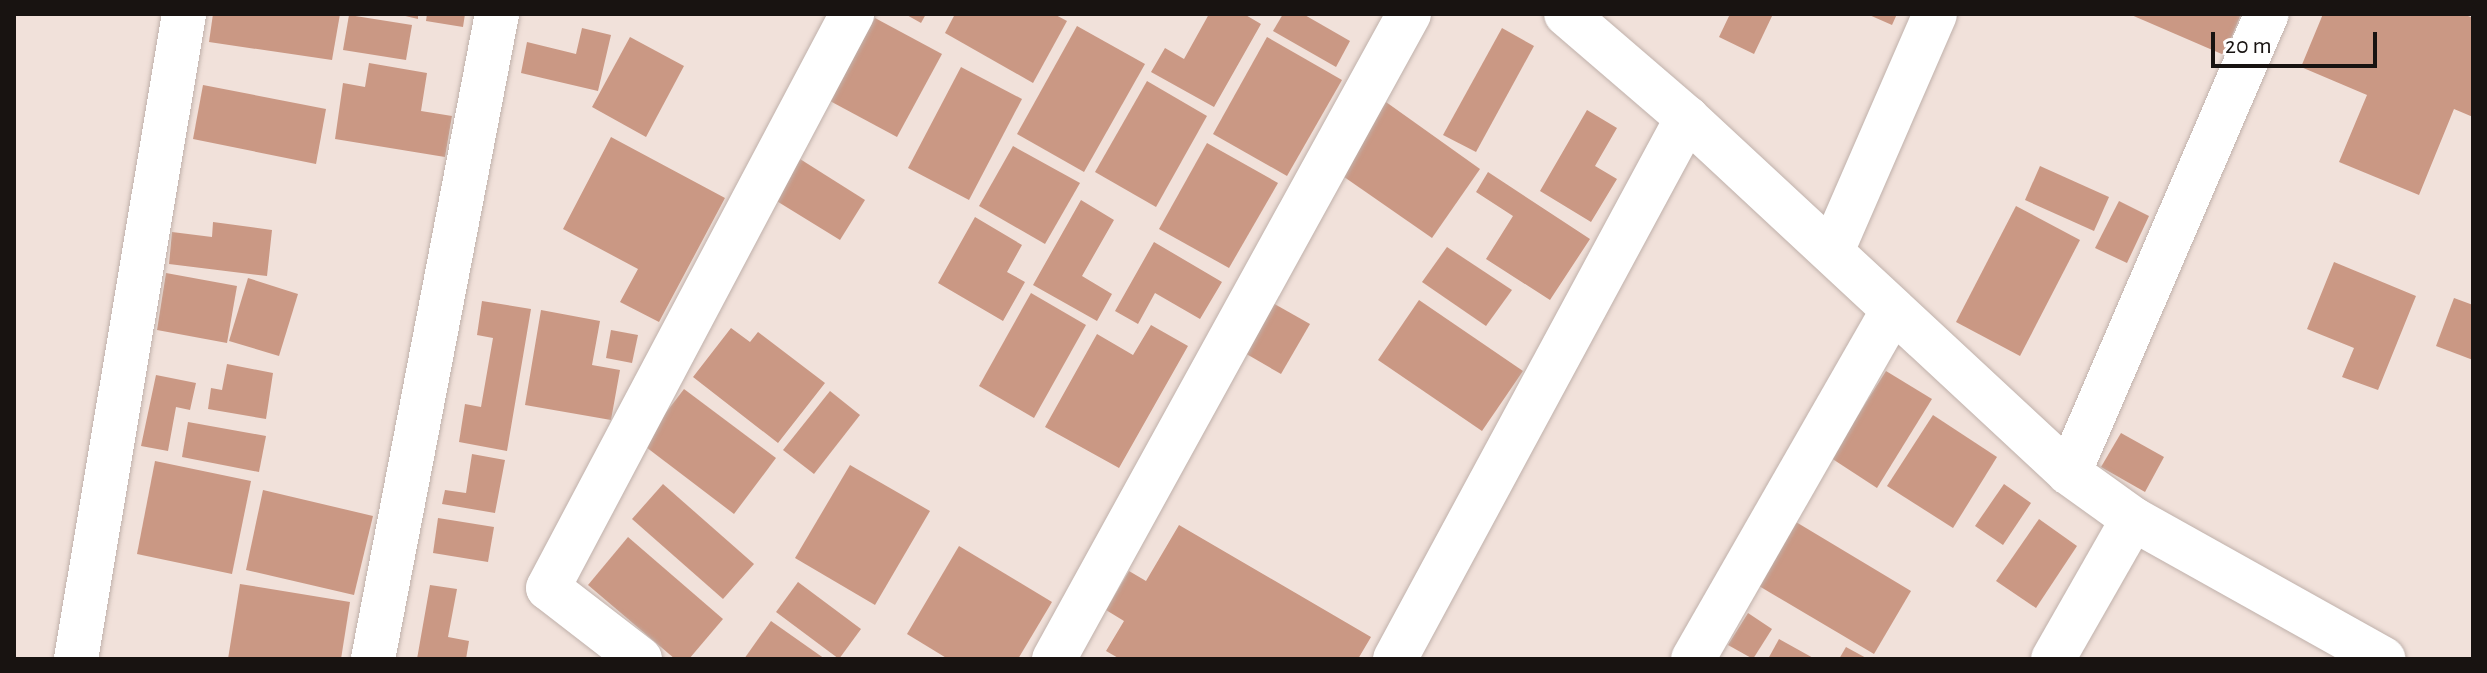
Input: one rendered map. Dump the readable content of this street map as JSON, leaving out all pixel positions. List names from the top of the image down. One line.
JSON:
{"scale_bar":"20 m"}
